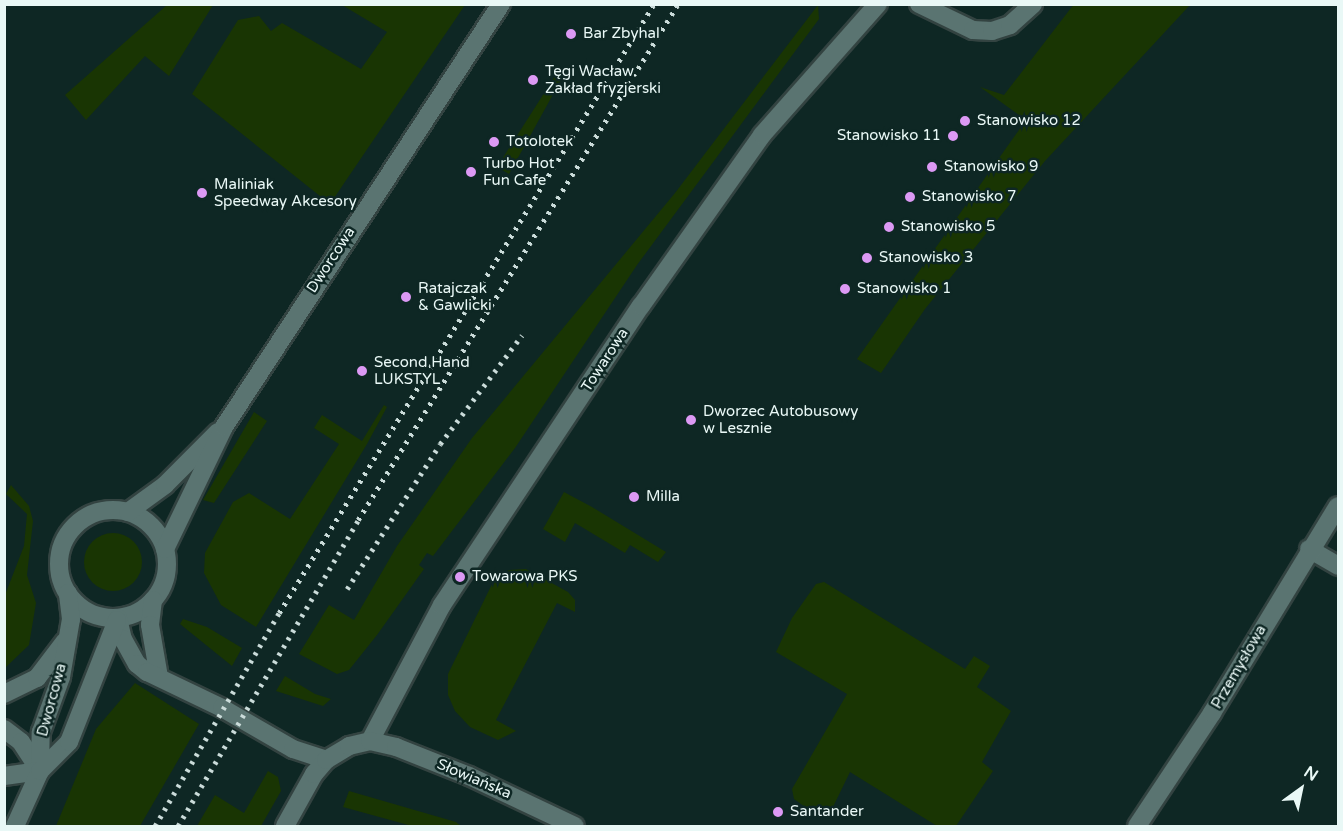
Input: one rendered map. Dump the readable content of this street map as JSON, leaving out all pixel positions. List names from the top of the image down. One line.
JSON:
{"streets":{"street":["Dworcowa","Towarowa","Przemysłowa","Słowiańska"]},"crossings":[["Towarowa","Słowiańska"]],"places":["Bar Zbyhal","Tęgi Wacław. Zakład fryzjerski","Stanowisko 12","Stanowisko 11","Totolotek","Stanowisko 9","Turbo Hot Fun Cafe","Maliniak Speedway Akcesory","Stanowisko 7","Stanowisko 5","Stanowisko 3","Stanowisko 1","Ratajczak & Gawlicki","Second Hand LUKSTYL","Dworzec Autobusowy w Lesznie","Milla","Towarowa PKS","Santander"],"north":"top right"}
